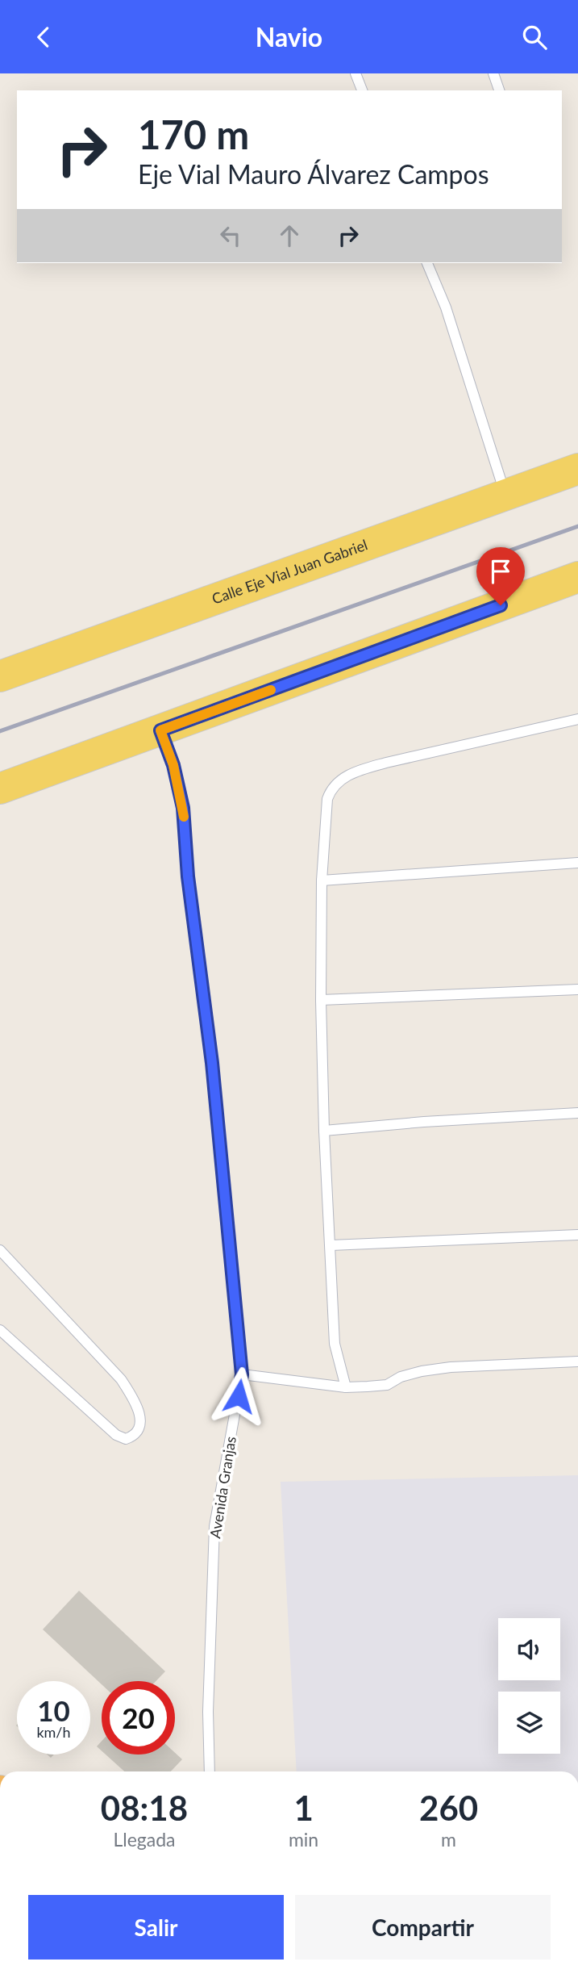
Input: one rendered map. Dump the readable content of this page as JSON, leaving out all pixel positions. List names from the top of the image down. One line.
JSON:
{"streets":{"main road":["Calle Eje Vial Juan Gabriel"],"lane":["Avenida Granjas"]},"page":{"header":"Navio","turn":["170 m","Eje Vial Mauro Álvarez Campos"],"speed":"10 km/h","limit":"20","eta":["08:18","Llegada","1","min","260","m"],"buttons":["Salir","Compartir"]}}
